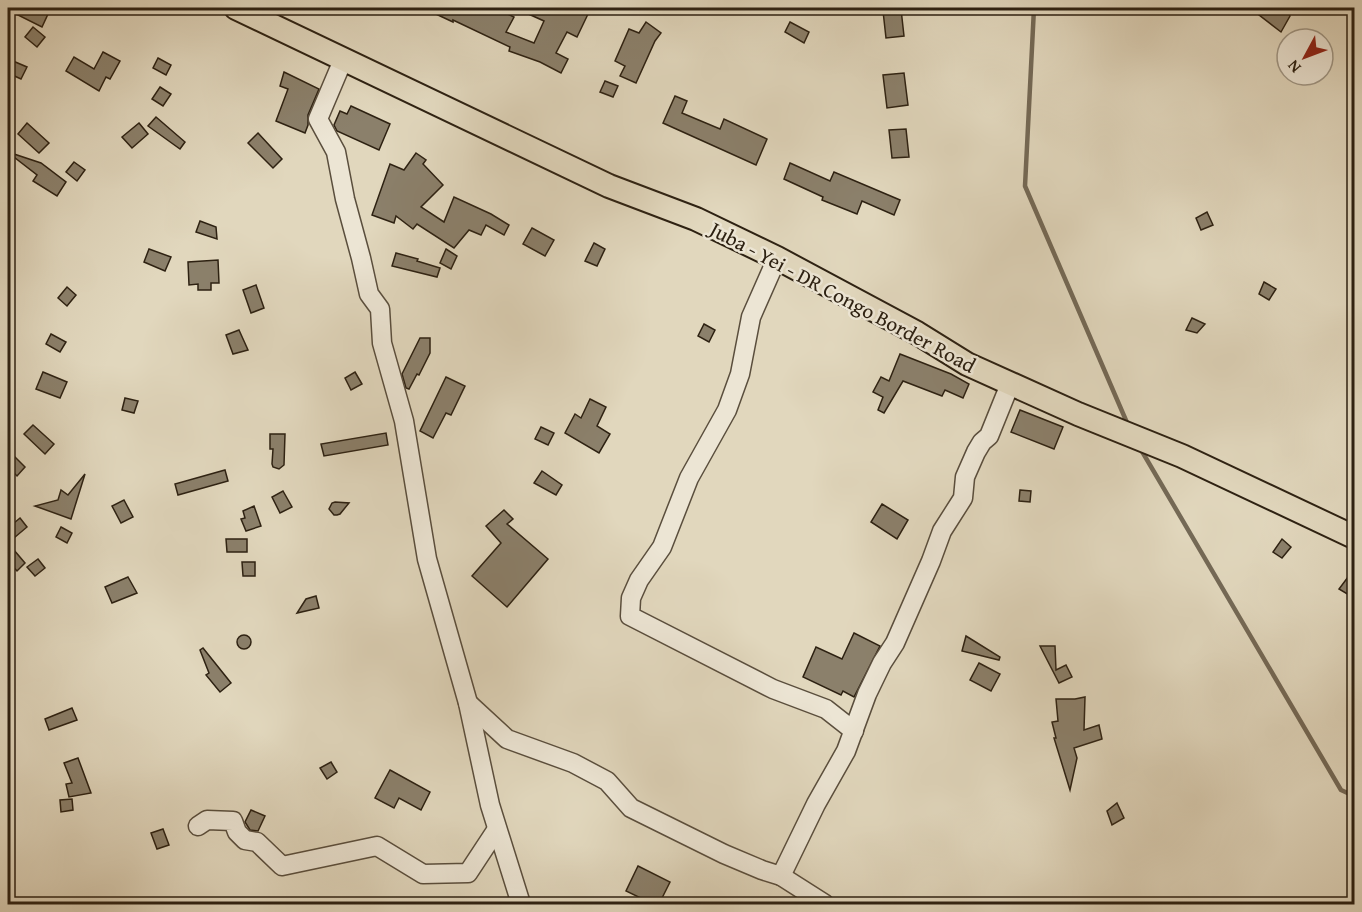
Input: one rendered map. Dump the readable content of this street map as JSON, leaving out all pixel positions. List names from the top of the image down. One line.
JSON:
{"streets":{"main road":["Juba - Yei - DR Congo Border Road"]},"north":"bottom left"}
